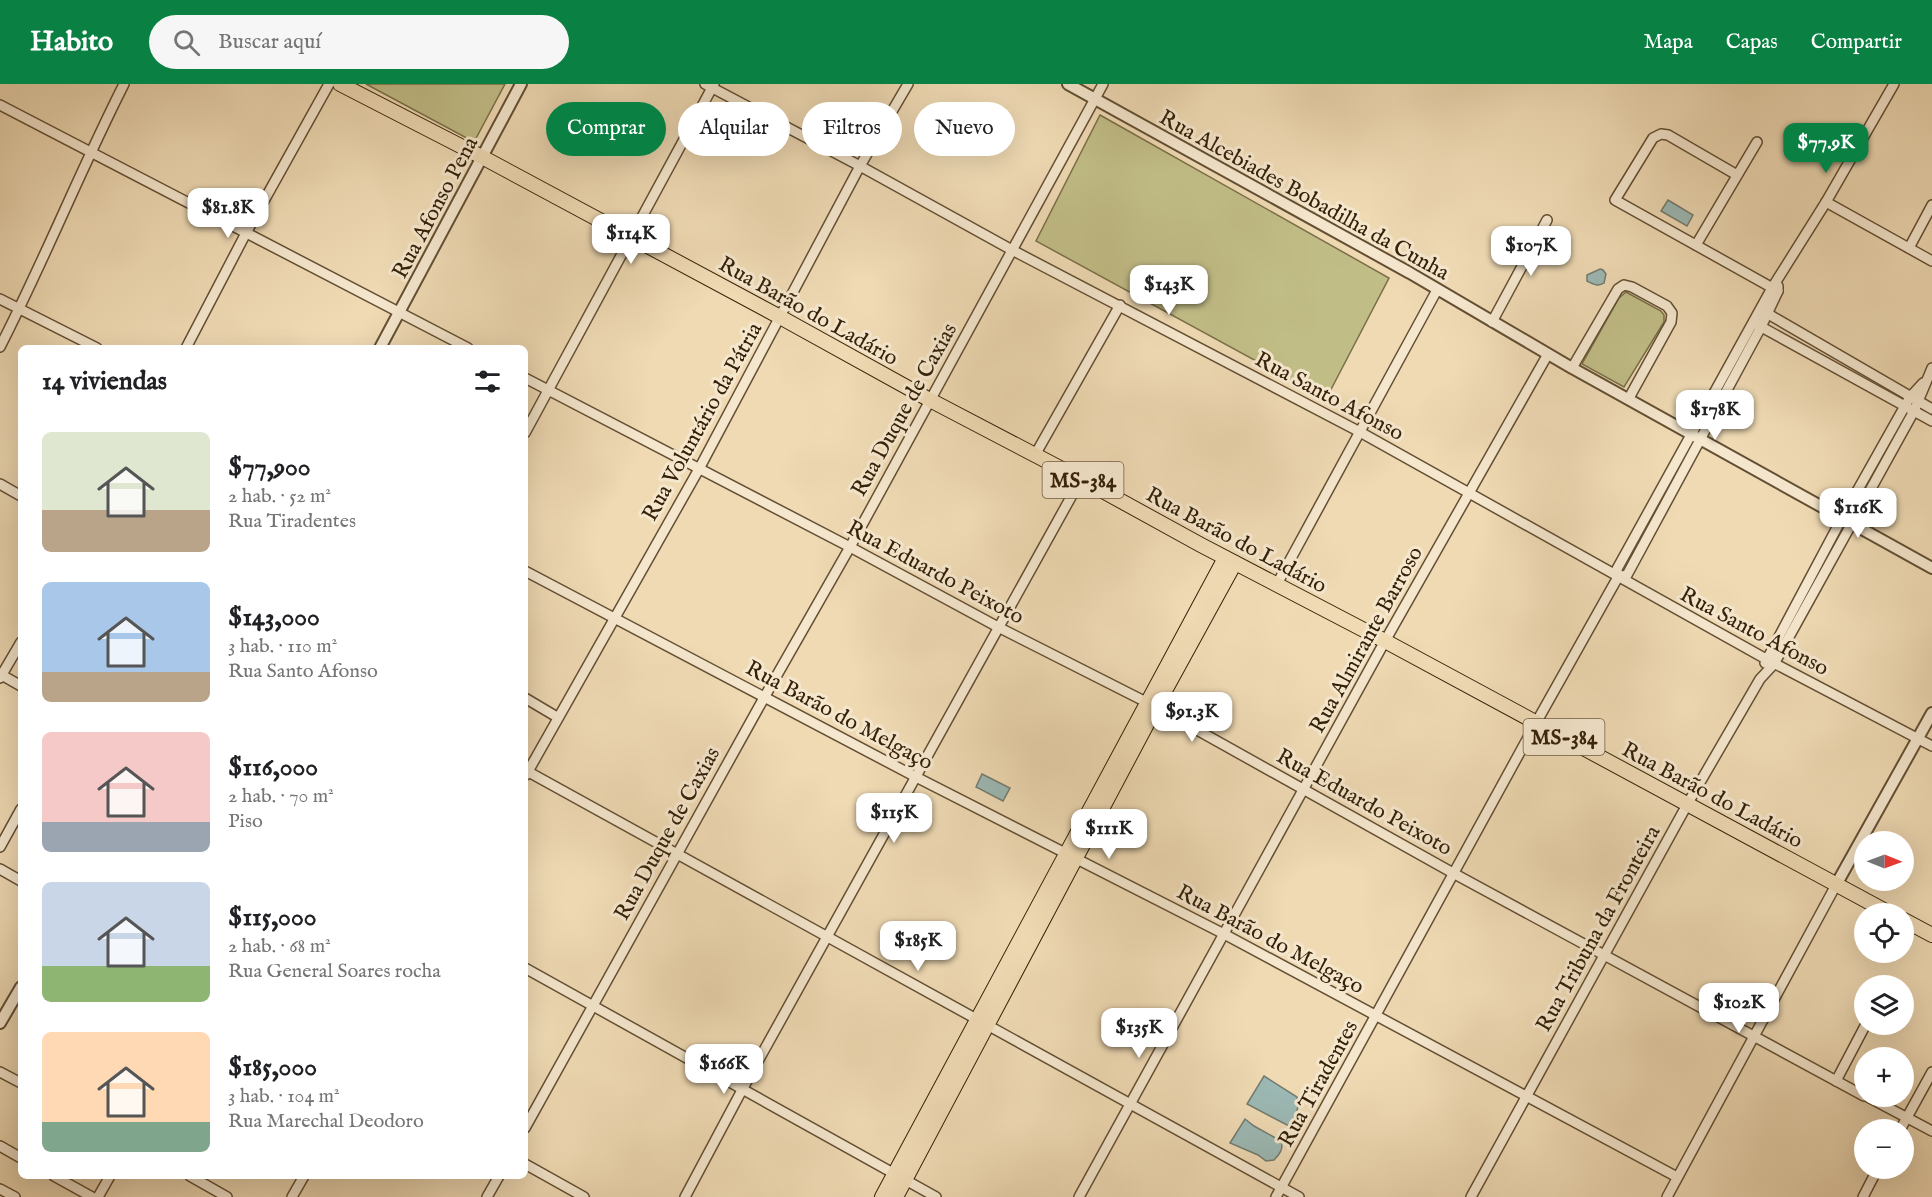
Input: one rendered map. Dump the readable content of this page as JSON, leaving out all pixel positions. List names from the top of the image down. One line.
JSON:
{"streets":{"main road":["Rua Barão do Ladário","MS-384"],"street":["Rua Alcebiades Bobadilha da Cunha","Rua Afonso Pena","Rua Santo Afonso","Rua Duque de Caxias","Rua Voluntário da Pátria","Rua Eduardo Peixoto","Rua Almirante Barroso","Rua Barão do Melgaço","Rua Tribuna da Fronteira","Rua Tiradentes"]},"crossings":[["Rua Alcebiades Bobadilha da Cunha","Rua Duque de Caxias"],["Rua Alcebiades Bobadilha da Cunha","Rua Almirante Barroso"],["Rua Alcebiades Bobadilha da Cunha","Rua Tribuna da Fronteira"],["Rua Alcebiades Bobadilha da Cunha","Rua Tiradentes"],["Rua Afonso Pena","Rua Barão do Ladário"],["Rua Barão do Ladário","Rua Duque de Caxias"],["Rua Barão do Ladário","Rua Voluntário da Pátria"],["Rua Barão do Ladário","Rua Almirante Barroso"],["Rua Barão do Ladário","Rua Tribuna da Fronteira"],["Rua Barão do Ladário","Rua Tiradentes"],["Rua Santo Afonso","Rua Duque de Caxias"],["Rua Santo Afonso","Rua Voluntário da Pátria"],["Rua Santo Afonso","Rua Almirante Barroso"],["Rua Santo Afonso","Rua Tribuna da Fronteira"],["Rua Santo Afonso","Rua Tiradentes"],["Rua Duque de Caxias","Rua Eduardo Peixoto"],["Rua Duque de Caxias","Rua Barão do Melgaço"],["Rua Voluntário da Pátria","Rua Eduardo Peixoto"],["Rua Voluntário da Pátria","Rua Barão do Melgaço"],["Rua Eduardo Peixoto","Rua Almirante Barroso"],["Rua Eduardo Peixoto","Rua Tribuna da Fronteira"],["Rua Eduardo Peixoto","Rua Tiradentes"],["Rua Almirante Barroso","Rua Barão do Melgaço"],["Rua Barão do Melgaço","Rua Tribuna da Fronteira"],["Rua Barão do Melgaço","Rua Tiradentes"]],"north":"right","page":{"header":"Habito","search":"Buscar aquí","nav":["Mapa","Capas","Compartir"],"chip":["Comprar","Alquilar","Filtros","Nuevo"],"price":["$77.9K","$81.8K","$114K","$107K","$143K","$178K","$116K","$91.3K","$115K","$111K","$185K","$102K","$135K","$166K"],"heading":"14 viviendas","list":[{"name":"$77,900","note":"2 hab. · 52 m² · Rua Tiradentes"},{"name":"$143,000","note":"3 hab. · 110 m² · Rua Santo Afonso"},{"name":"$116,000","note":"2 hab. · 70 m² · Piso"},{"name":"$115,000","note":"2 hab. · 68 m² · Rua General Soares rocha"},{"name":"$185,000","note":"3 hab. · 104 m² · Rua Marechal Deodoro"}],"map_buttons":["+","−"]}}
